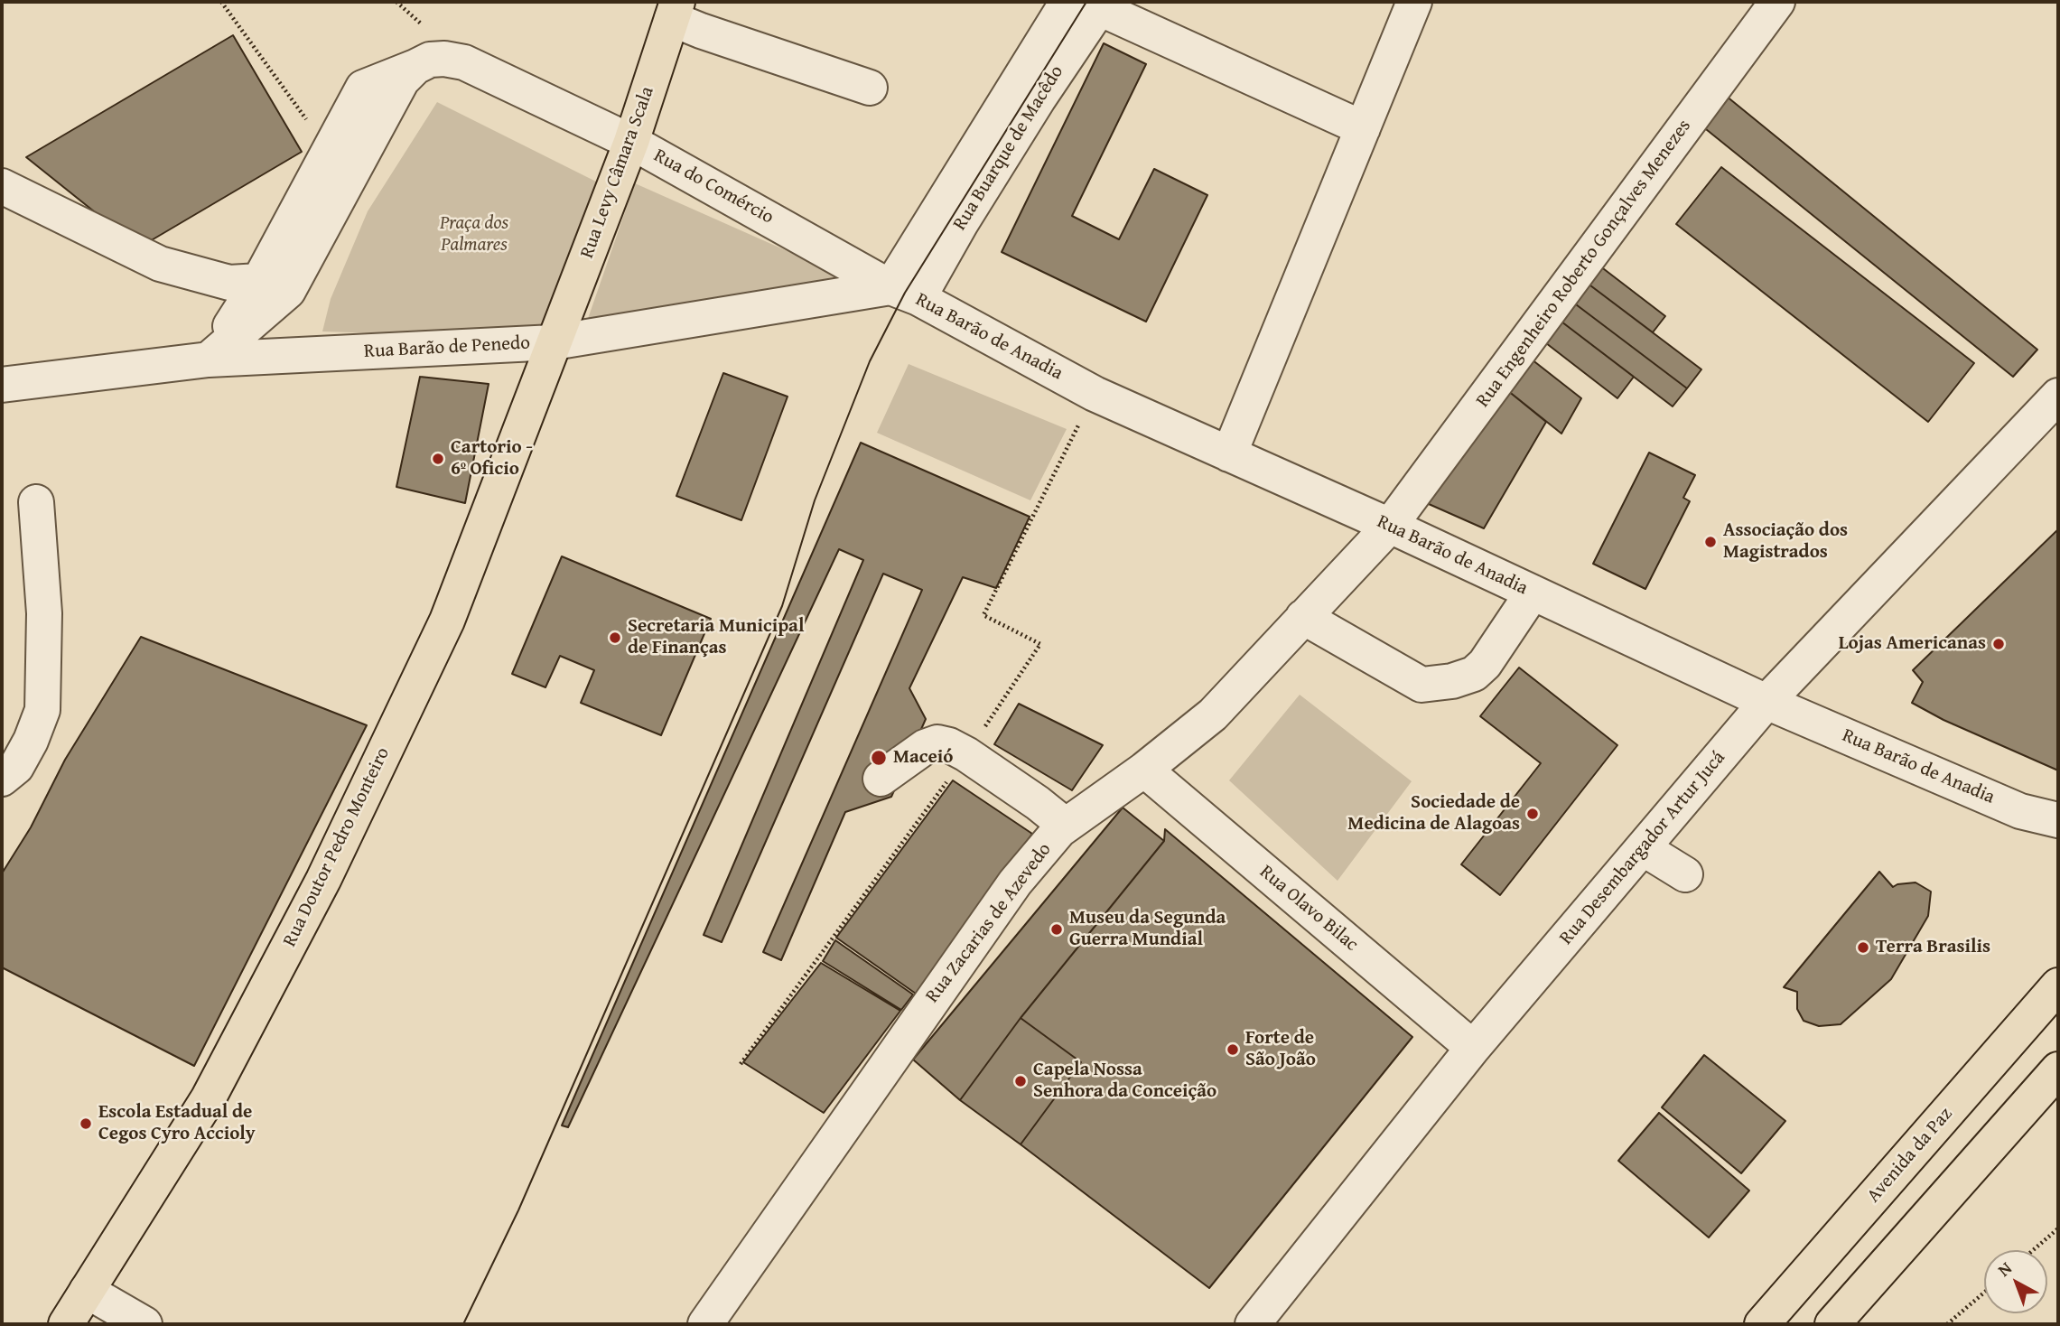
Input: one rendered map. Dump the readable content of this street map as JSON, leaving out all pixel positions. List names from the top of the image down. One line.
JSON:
{"streets":{"main road":["Rua Levy Câmara Scala","Rua Doutor Pedro Monteiro","Avenida da Paz"],"street":["Rua Buarque de Macêdo","Rua do Comércio","Rua Engenheiro Roberto Gonçalves Menezes","Rua Barão de Anadia","Rua Barão de Penedo","Rua Desembargador Artur Jucá","Rua Olavo Bilac","Rua Zacarias de Azevedo"]},"crossings":[["Rua Buarque de Macêdo","Rua do Comércio"],["Rua Buarque de Macêdo","Rua Barão de Anadia"],["Rua Buarque de Macêdo","Rua Barão de Penedo"],["Rua Levy Câmara Scala","Rua do Comércio"],["Rua Levy Câmara Scala","Rua Barão de Penedo"],["Rua Levy Câmara Scala","Rua Doutor Pedro Monteiro"],["Rua do Comércio","Rua Barão de Anadia"],["Rua do Comércio","Rua Barão de Penedo"],["Rua Engenheiro Roberto Gonçalves Menezes","Rua Barão de Anadia"],["Rua Engenheiro Roberto Gonçalves Menezes","Rua Zacarias de Azevedo"],["Rua Barão de Anadia","Rua Barão de Penedo"],["Rua Barão de Anadia","Rua Desembargador Artur Jucá"],["Rua Barão de Anadia","Rua Zacarias de Azevedo"],["Rua Barão de Penedo","Rua Doutor Pedro Monteiro"],["Rua Desembargador Artur Jucá","Rua Olavo Bilac"],["Rua Olavo Bilac","Rua Zacarias de Azevedo"]],"parks":["Praça dos Palmares"],"places":["Cartorio - 6º Oficio","Associação dos Magistrados","Secretaria Municipal de Finanças","Lojas Americanas","Maceió","Sociedade de Medicina de Alagoas","Museu da Segunda Guerra Mundial","Terra Brasilis","Forte de São João","Capela Nossa Senhora da Conceição","Escola Estadual de Cegos Cyro Accioly"],"north":"top left"}
